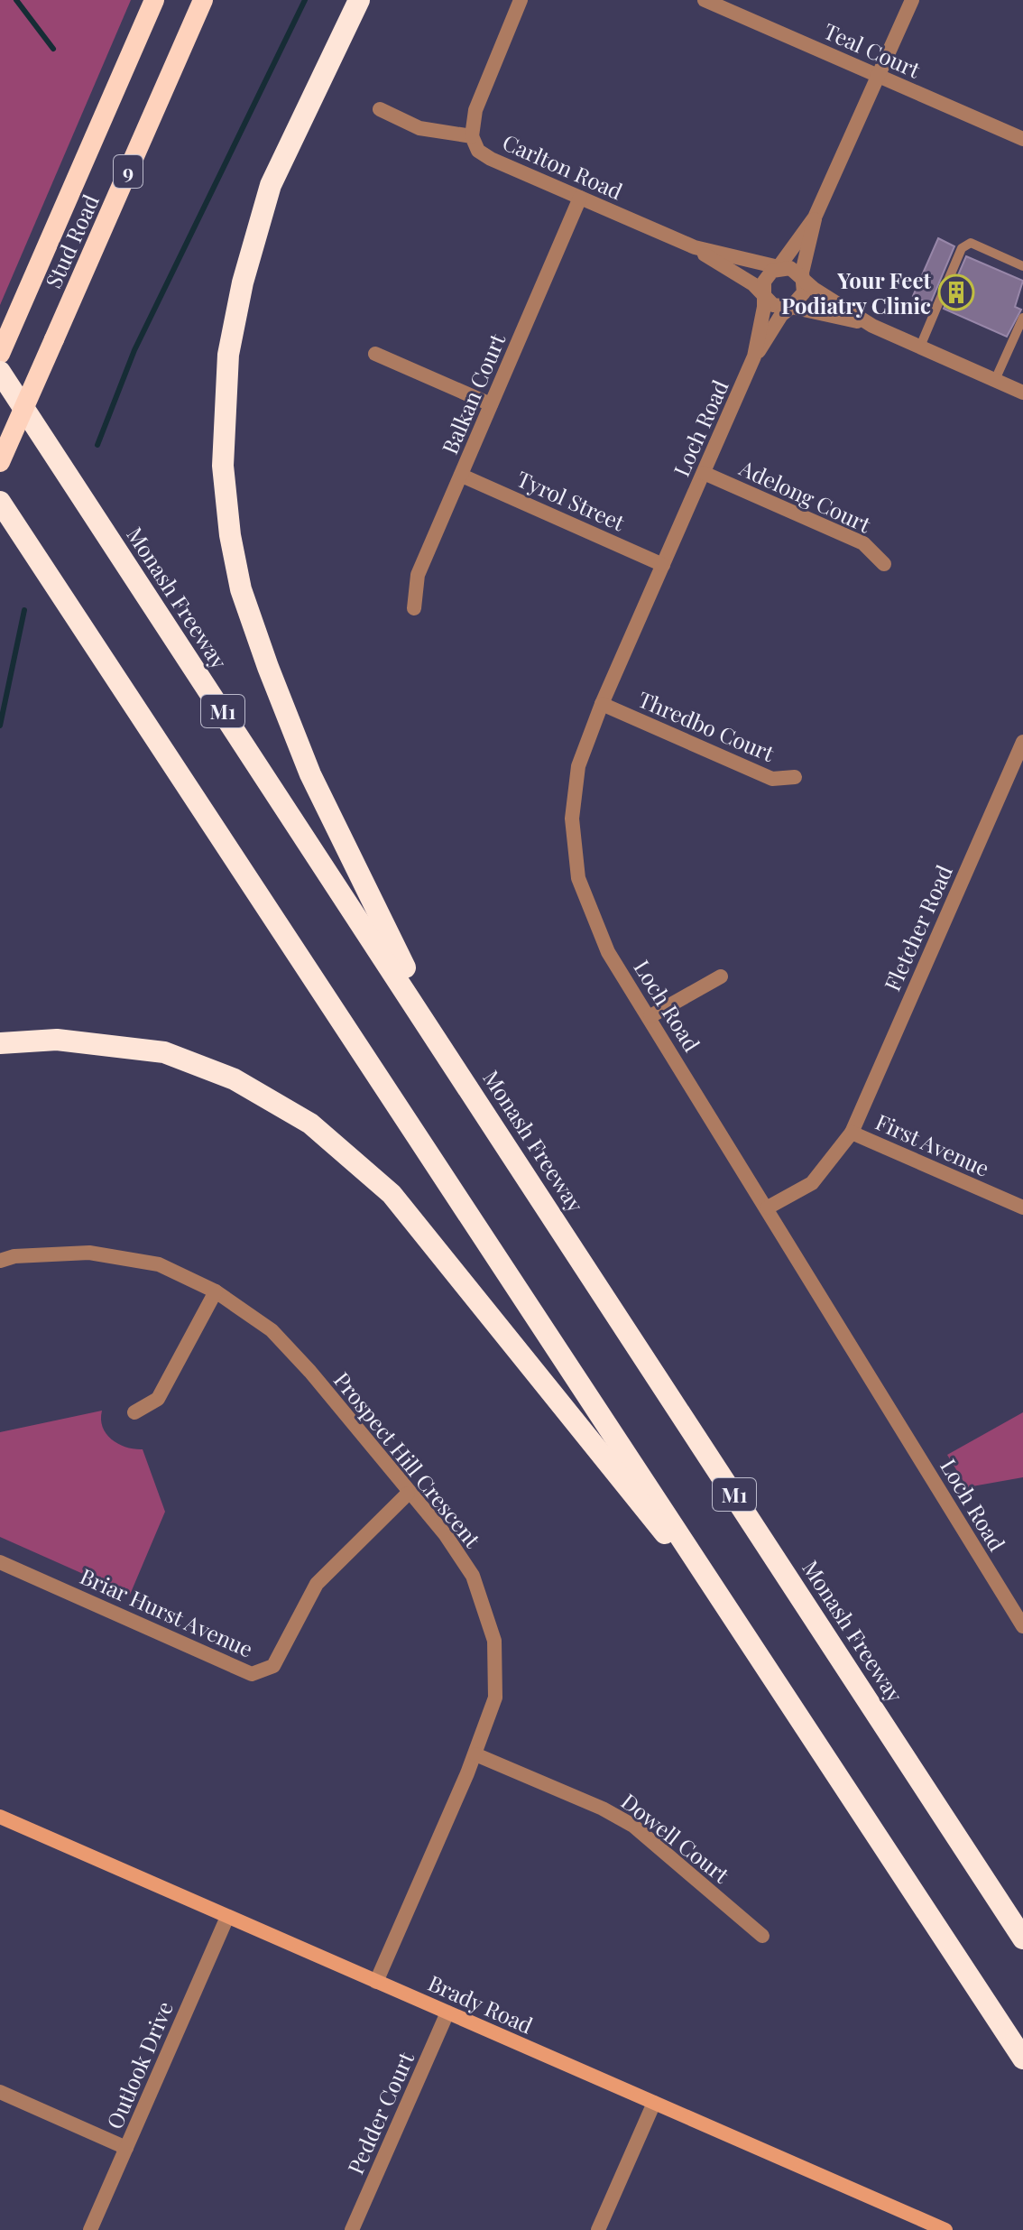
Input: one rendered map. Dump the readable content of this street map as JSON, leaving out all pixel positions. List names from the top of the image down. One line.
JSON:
{"streets":{"highway":["9","Stud Road","Monash Freeway","M1"],"main road":["Brady Road"],"street":["Teal Court","Carlton Road","Balkan Court","Loch Road","Adelong Court","Tyrol Street","Thredbo Court","Fletcher Road","First Avenue","Prospect Hill Crescent","Briar Hurst Avenue","Dowell Court","Outlook Drive","Pedder Court"]},"crossings":[["Carlton Road","Balkan Court"],["Carlton Road","Loch Road"],["Balkan Court","Tyrol Street"],["Loch Road","Adelong Court"],["Loch Road","Tyrol Street"],["Loch Road","Thredbo Court"],["Loch Road","First Avenue"],["Fletcher Road","First Avenue"],["Prospect Hill Crescent","Briar Hurst Avenue"],["Prospect Hill Crescent","Dowell Court"],["Prospect Hill Crescent","Brady Road"],["Brady Road","Outlook Drive"],["Brady Road","Pedder Court"]],"places":{"building":["Your Feet Podiatry Clinic"]}}
